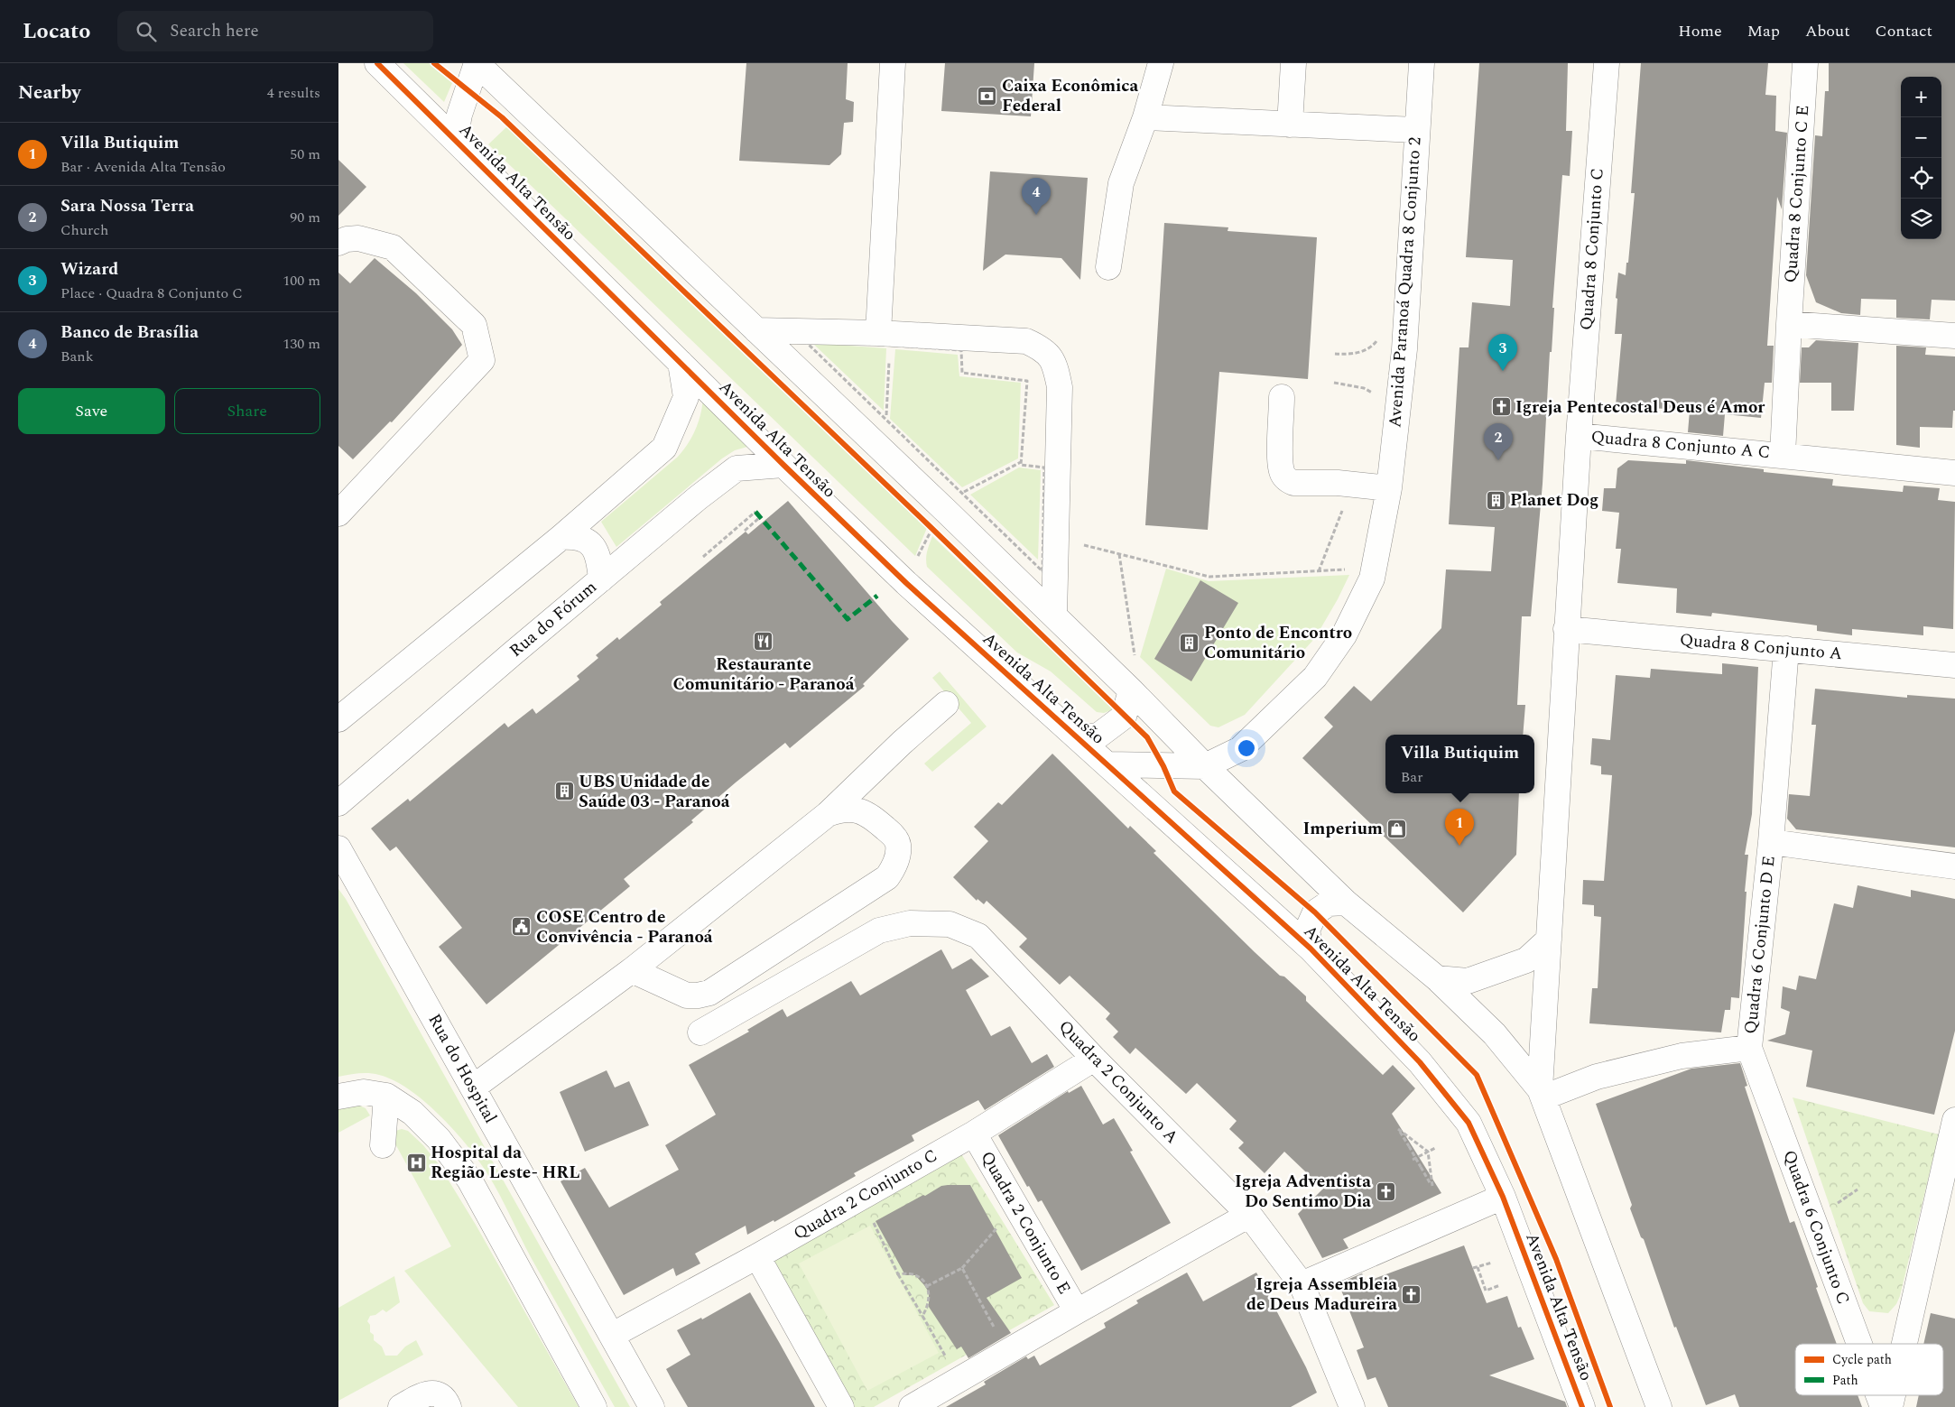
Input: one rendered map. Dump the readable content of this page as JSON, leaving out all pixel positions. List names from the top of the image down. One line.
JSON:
{"streets":{"street":["Avenida Alta Tensão","Quadra 8 Conjunto C E","Quadra 8 Conjunto C","Avenida Paranoá Quadra 8 Conjunto 2","Quadra 8 Conjunto A C","Rua do Fórum","Quadra 8 Conjunto A","Quadra 6 Conjunto D E","Rua do Hospital","Quadra 2 Conjunto A","Quadra 2 Conjunto C","Quadra 2 Conjunto E","Quadra 6 Conjunto C"]},"crossings":[["Avenida Alta Tensão","Avenida Paranoá Quadra 8 Conjunto 2"],["Avenida Alta Tensão","Rua do Fórum"],["Quadra 8 Conjunto C","Quadra 8 Conjunto A C"],["Quadra 8 Conjunto C","Quadra 8 Conjunto A"],["Quadra 8 Conjunto A","Quadra 6 Conjunto D E"],["Quadra 6 Conjunto D E","Quadra 6 Conjunto C"],["Rua do Hospital","Quadra 2 Conjunto C"],["Quadra 2 Conjunto A","Quadra 2 Conjunto C"],["Quadra 2 Conjunto C","Quadra 2 Conjunto E"]],"places":{"bank":["Caixa Econômica Federal"],"church":["Igreja Pentecostal Deus é Amor","Igreja Adventista Do Sentimo Dia","Igreja Assembleia de Deus Madureira"],"building":["Planet Dog","Ponto de Encontro Comunitário","UBS Unidade de Saúde 03 - Paranoá"],"restaurant":["Restaurante Comunitário - Paranoá"],"shop":["Imperium"],"public building":["COSE Centro de Convivência - Paranoá"],"hospital":["Hospital da Região Leste- HRL"]},"legend":["Cycle path","Path"],"page":{"header":"Locato","search":"Search here","nav":["Home","Map","About","Contact"],"heading":["Nearby","4 results"],"map_buttons":["+","−"],"list":[{"mark":"1","name":"Villa Butiquim","note":"Bar · Avenida Alta Tensão","value":"50 m"},{"mark":"2","name":"Sara Nossa Terra","note":"Church","value":"90 m"},{"mark":"3","name":"Wizard","note":"Place · Quadra 8 Conjunto C","value":"100 m"},{"mark":"4","name":"Banco de Brasília","note":"Bank","value":"130 m"}],"pins":["4","3","2","1"],"buttons":["Save","Share"],"popup":["Villa Butiquim","Bar"]}}
